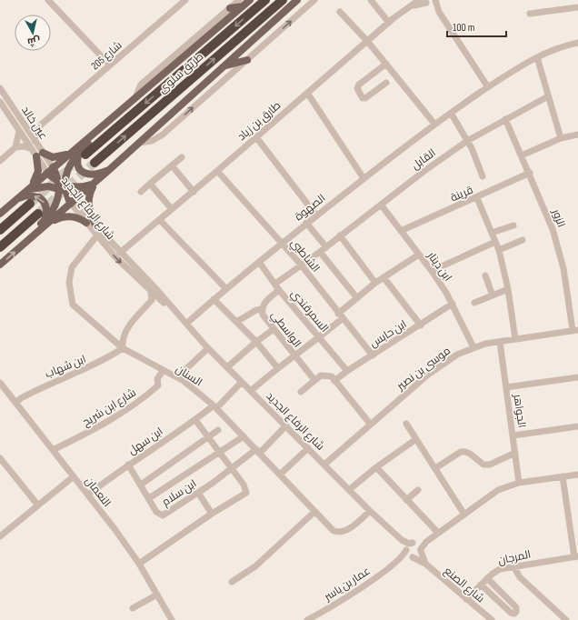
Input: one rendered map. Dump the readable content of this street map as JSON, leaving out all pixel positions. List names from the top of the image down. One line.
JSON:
{"streets":{"highway":["طريق سلوى"],"street":["شارع 205","طارق بن زياد","عين خالد","القابل","قرينة","الصهوة","شارع الرفاع الجديد","الزور","الشاطبي","ابن دينار","السمرقندي","الواسطي","ابن حابس","ابن شهاب","موسى بن نصير","السنان","شارع ابن شريح","الجواهر","ابن سهل","النعمان","ابن سلام","المرجان","عمار بن ياسر","شارع الصنع"]},"crossings":[["طريق سلوى","عين خالد"],["طارق بن زياد","شارع الرفاع الجديد"],["طارق بن زياد","الشاطبي"],["القابل","الزور"],["القابل","الشاطبي"],["القابل","ابن دينار"],["القابل","السمرقندي"],["قرينة","الزور"],["قرينة","ابن دينار"],["الصهوة","شارع الرفاع الجديد"],["الصهوة","الشاطبي"],["الصهوة","السمرقندي"],["شارع الرفاع الجديد","موسى بن نصير"],["شارع الرفاع الجديد","السنان"],["شارع الرفاع الجديد","ابن سهل"],["شارع الرفاع الجديد","ابن سلام"],["شارع الرفاع الجديد","عمار بن ياسر"],["شارع الرفاع الجديد","شارع الصنع"],["الزور","موسى بن نصير"],["الشاطبي","ابن حابس"],["ابن دينار","ابن حابس"],["ابن دينار","موسى بن نصير"],["السمرقندي","الواسطي"],["السمرقندي","ابن حابس"],["ابن شهاب","السنان"],["ابن شهاب","النعمان"],["موسى بن نصير","الجواهر"],["السنان","شارع ابن شريح"],["السنان","ابن سهل"],["السنان","ابن سلام"],["شارع ابن شريح","النعمان"],["ابن سهل","النعمان"],["ابن سهل","ابن سلام"],["المرجان","شارع الصنع"],["عمار بن ياسر","شارع الصنع"]],"scale_bar":"100 m","north":"bottom"}
